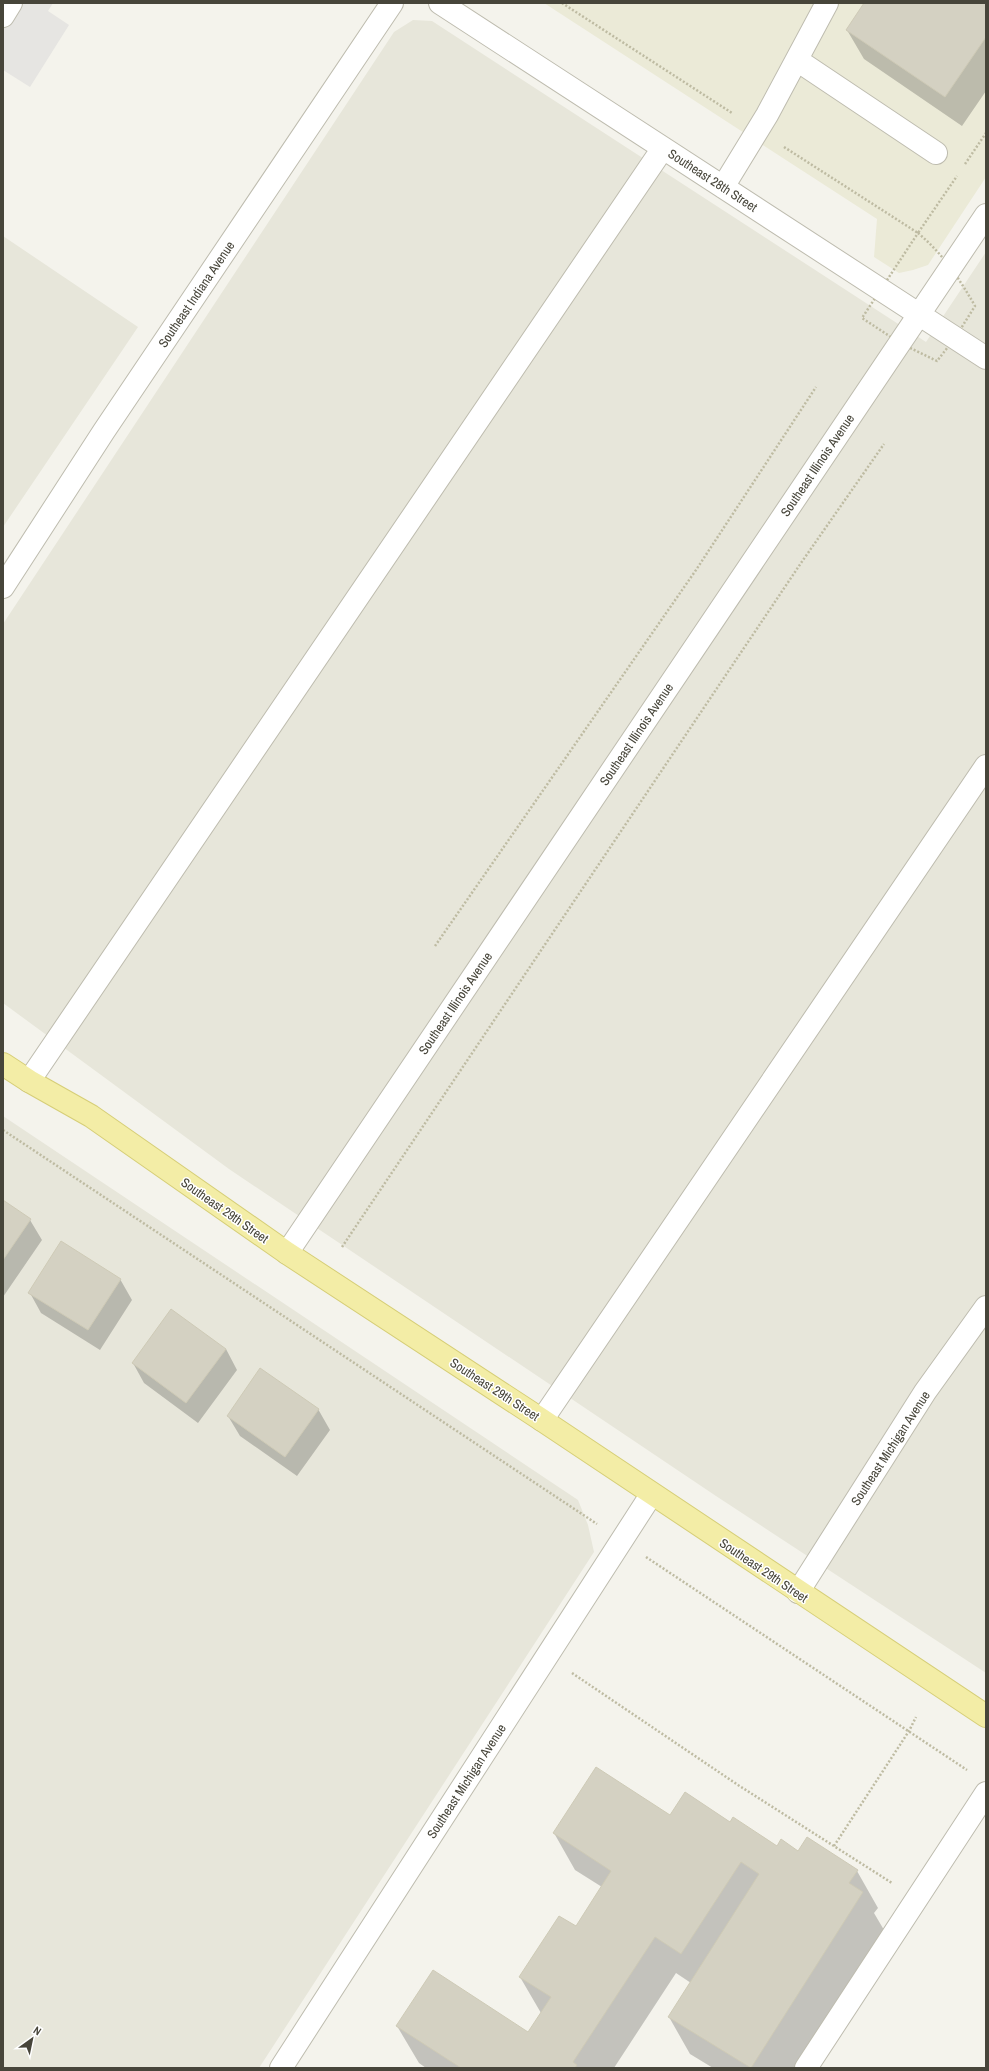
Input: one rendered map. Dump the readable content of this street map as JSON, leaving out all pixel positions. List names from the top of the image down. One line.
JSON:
{"streets":{"main road":["Southeast 29th Street"],"street":["Southeast 28th Street","Southeast Indiana Avenue","Southeast Illinois Avenue","Southeast Michigan Avenue"]},"crossings":[["Southeast 28th Street","Southeast Illinois Avenue"],["Southeast Illinois Avenue","Southeast 29th Street"],["Southeast 29th Street","Southeast Michigan Avenue"]],"north":"top right"}
